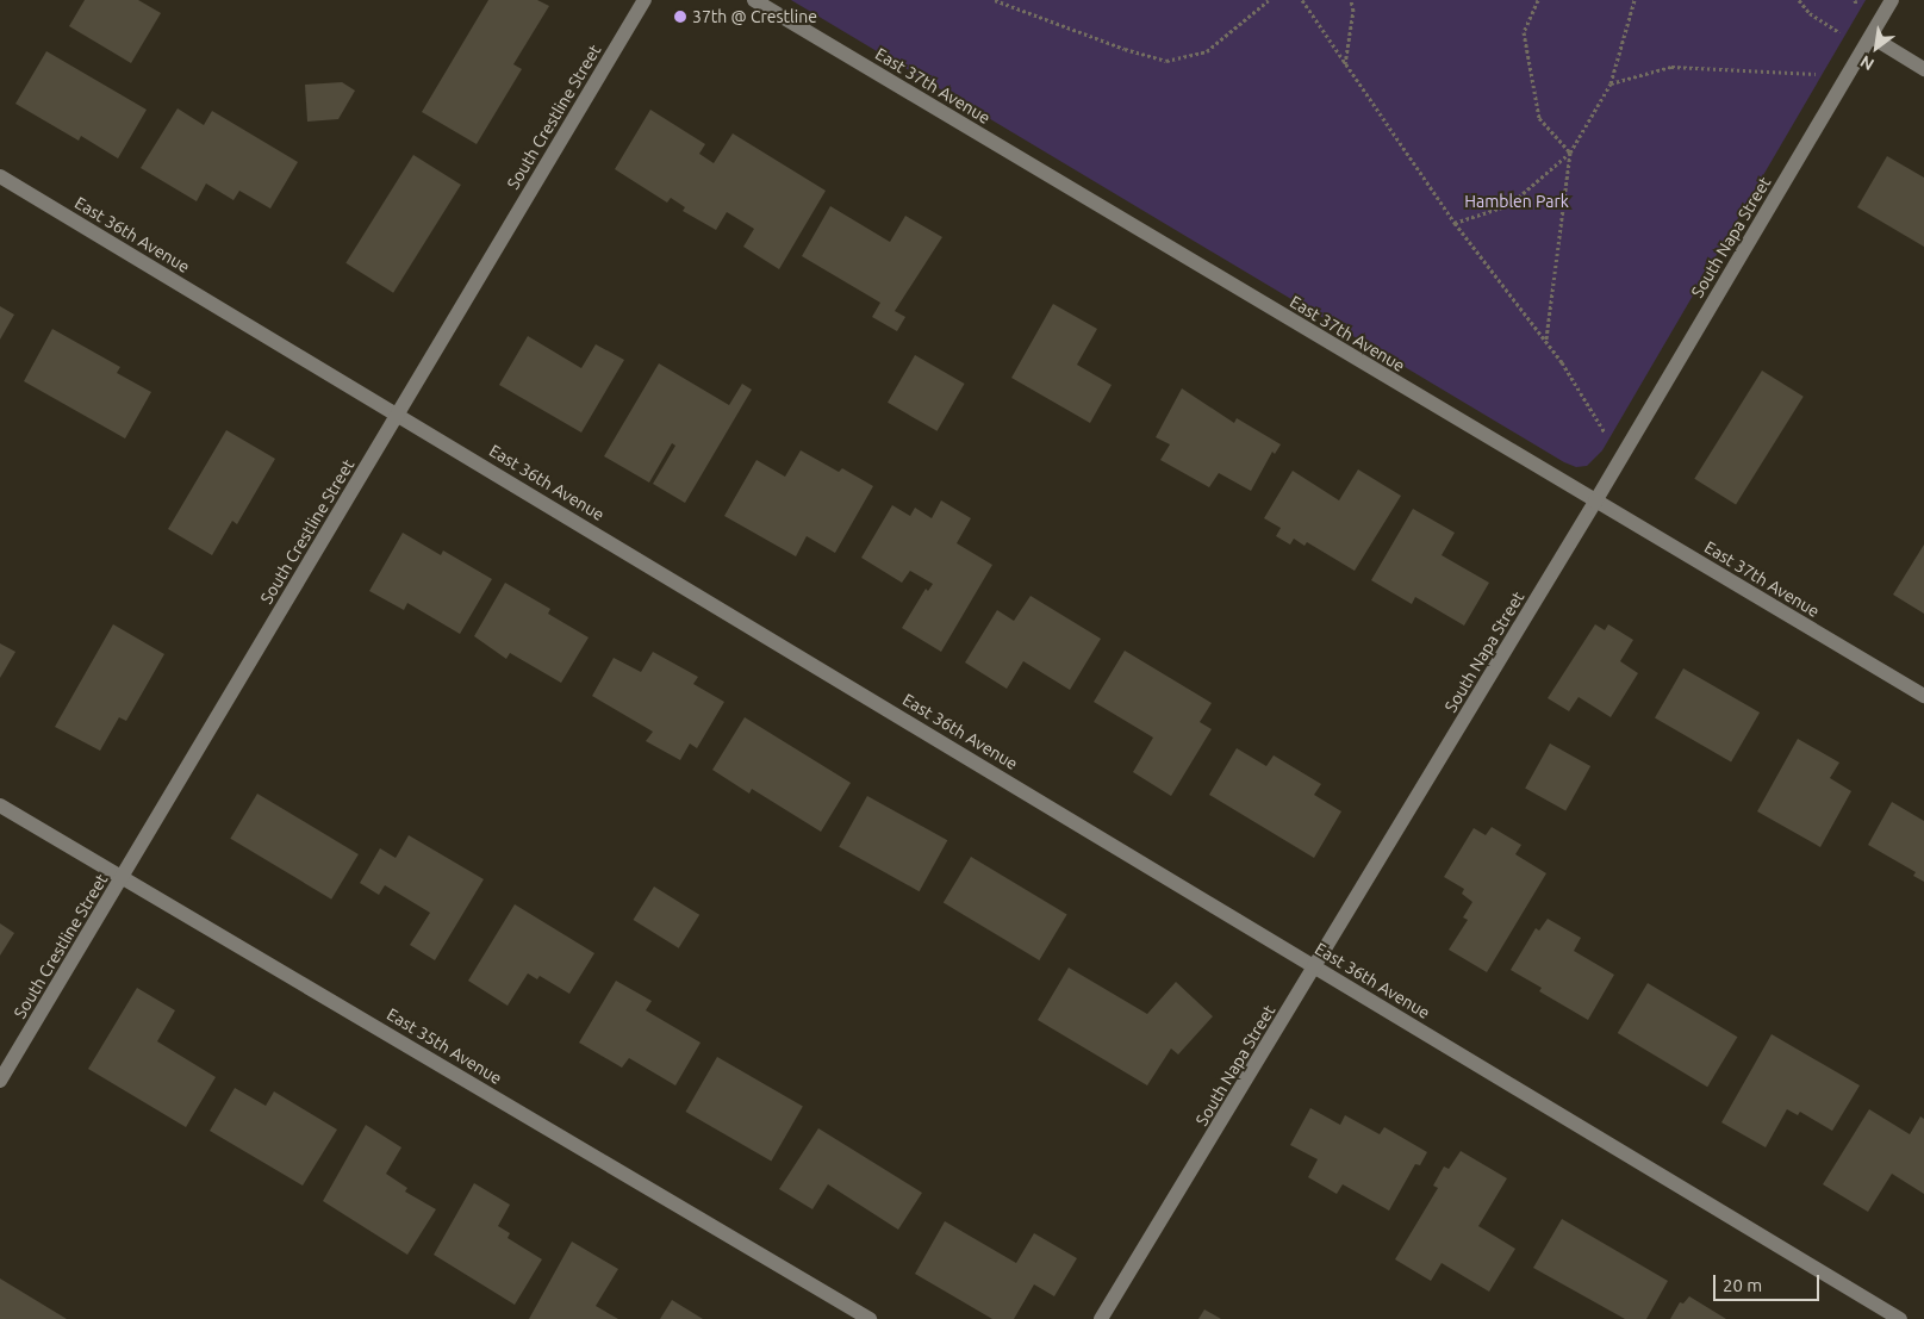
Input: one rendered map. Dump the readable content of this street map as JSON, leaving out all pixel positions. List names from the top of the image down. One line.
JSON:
{"streets":{"street":["East 37th Avenue","South Crestline Street","East 36th Avenue","South Napa Street","East 35th Avenue"]},"crossings":[["East 37th Avenue","South Napa Street"],["South Crestline Street","East 36th Avenue"],["South Crestline Street","East 35th Avenue"],["East 36th Avenue","South Napa Street"]],"parks":["Hamblen Park"],"places":["37th @ Crestline"],"scale_bar":"20 m","north":"bottom left"}
